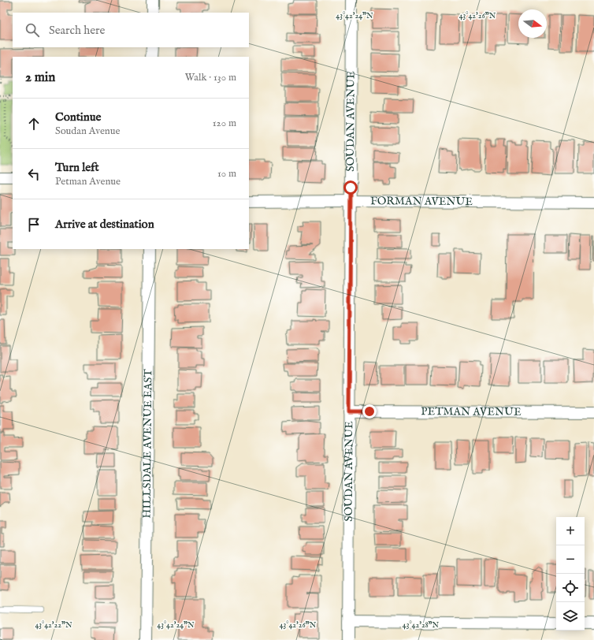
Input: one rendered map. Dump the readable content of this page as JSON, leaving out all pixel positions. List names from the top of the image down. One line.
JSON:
{"streets":{"street":["SOUDAN AVENUE","FORMAN AVENUE","PETMAN AVENUE","HILLSDALE AVENUE EAST"]},"crossings":[["SOUDAN AVENUE","FORMAN AVENUE"],["SOUDAN AVENUE","PETMAN AVENUE"]],"north":"right","page":{"search":"Search here","heading":["2 min","Walk · 130 m"],"list":[["Continue","Soudan Avenue","120 m"],["Turn left","Petman Avenue","10 m"],"Arrive at destination"],"map_buttons":["+","−"]},"coordinates":["43°42'24\"N","43°42'26\"N","43°42'22\"N","43°42'28\"N"]}
